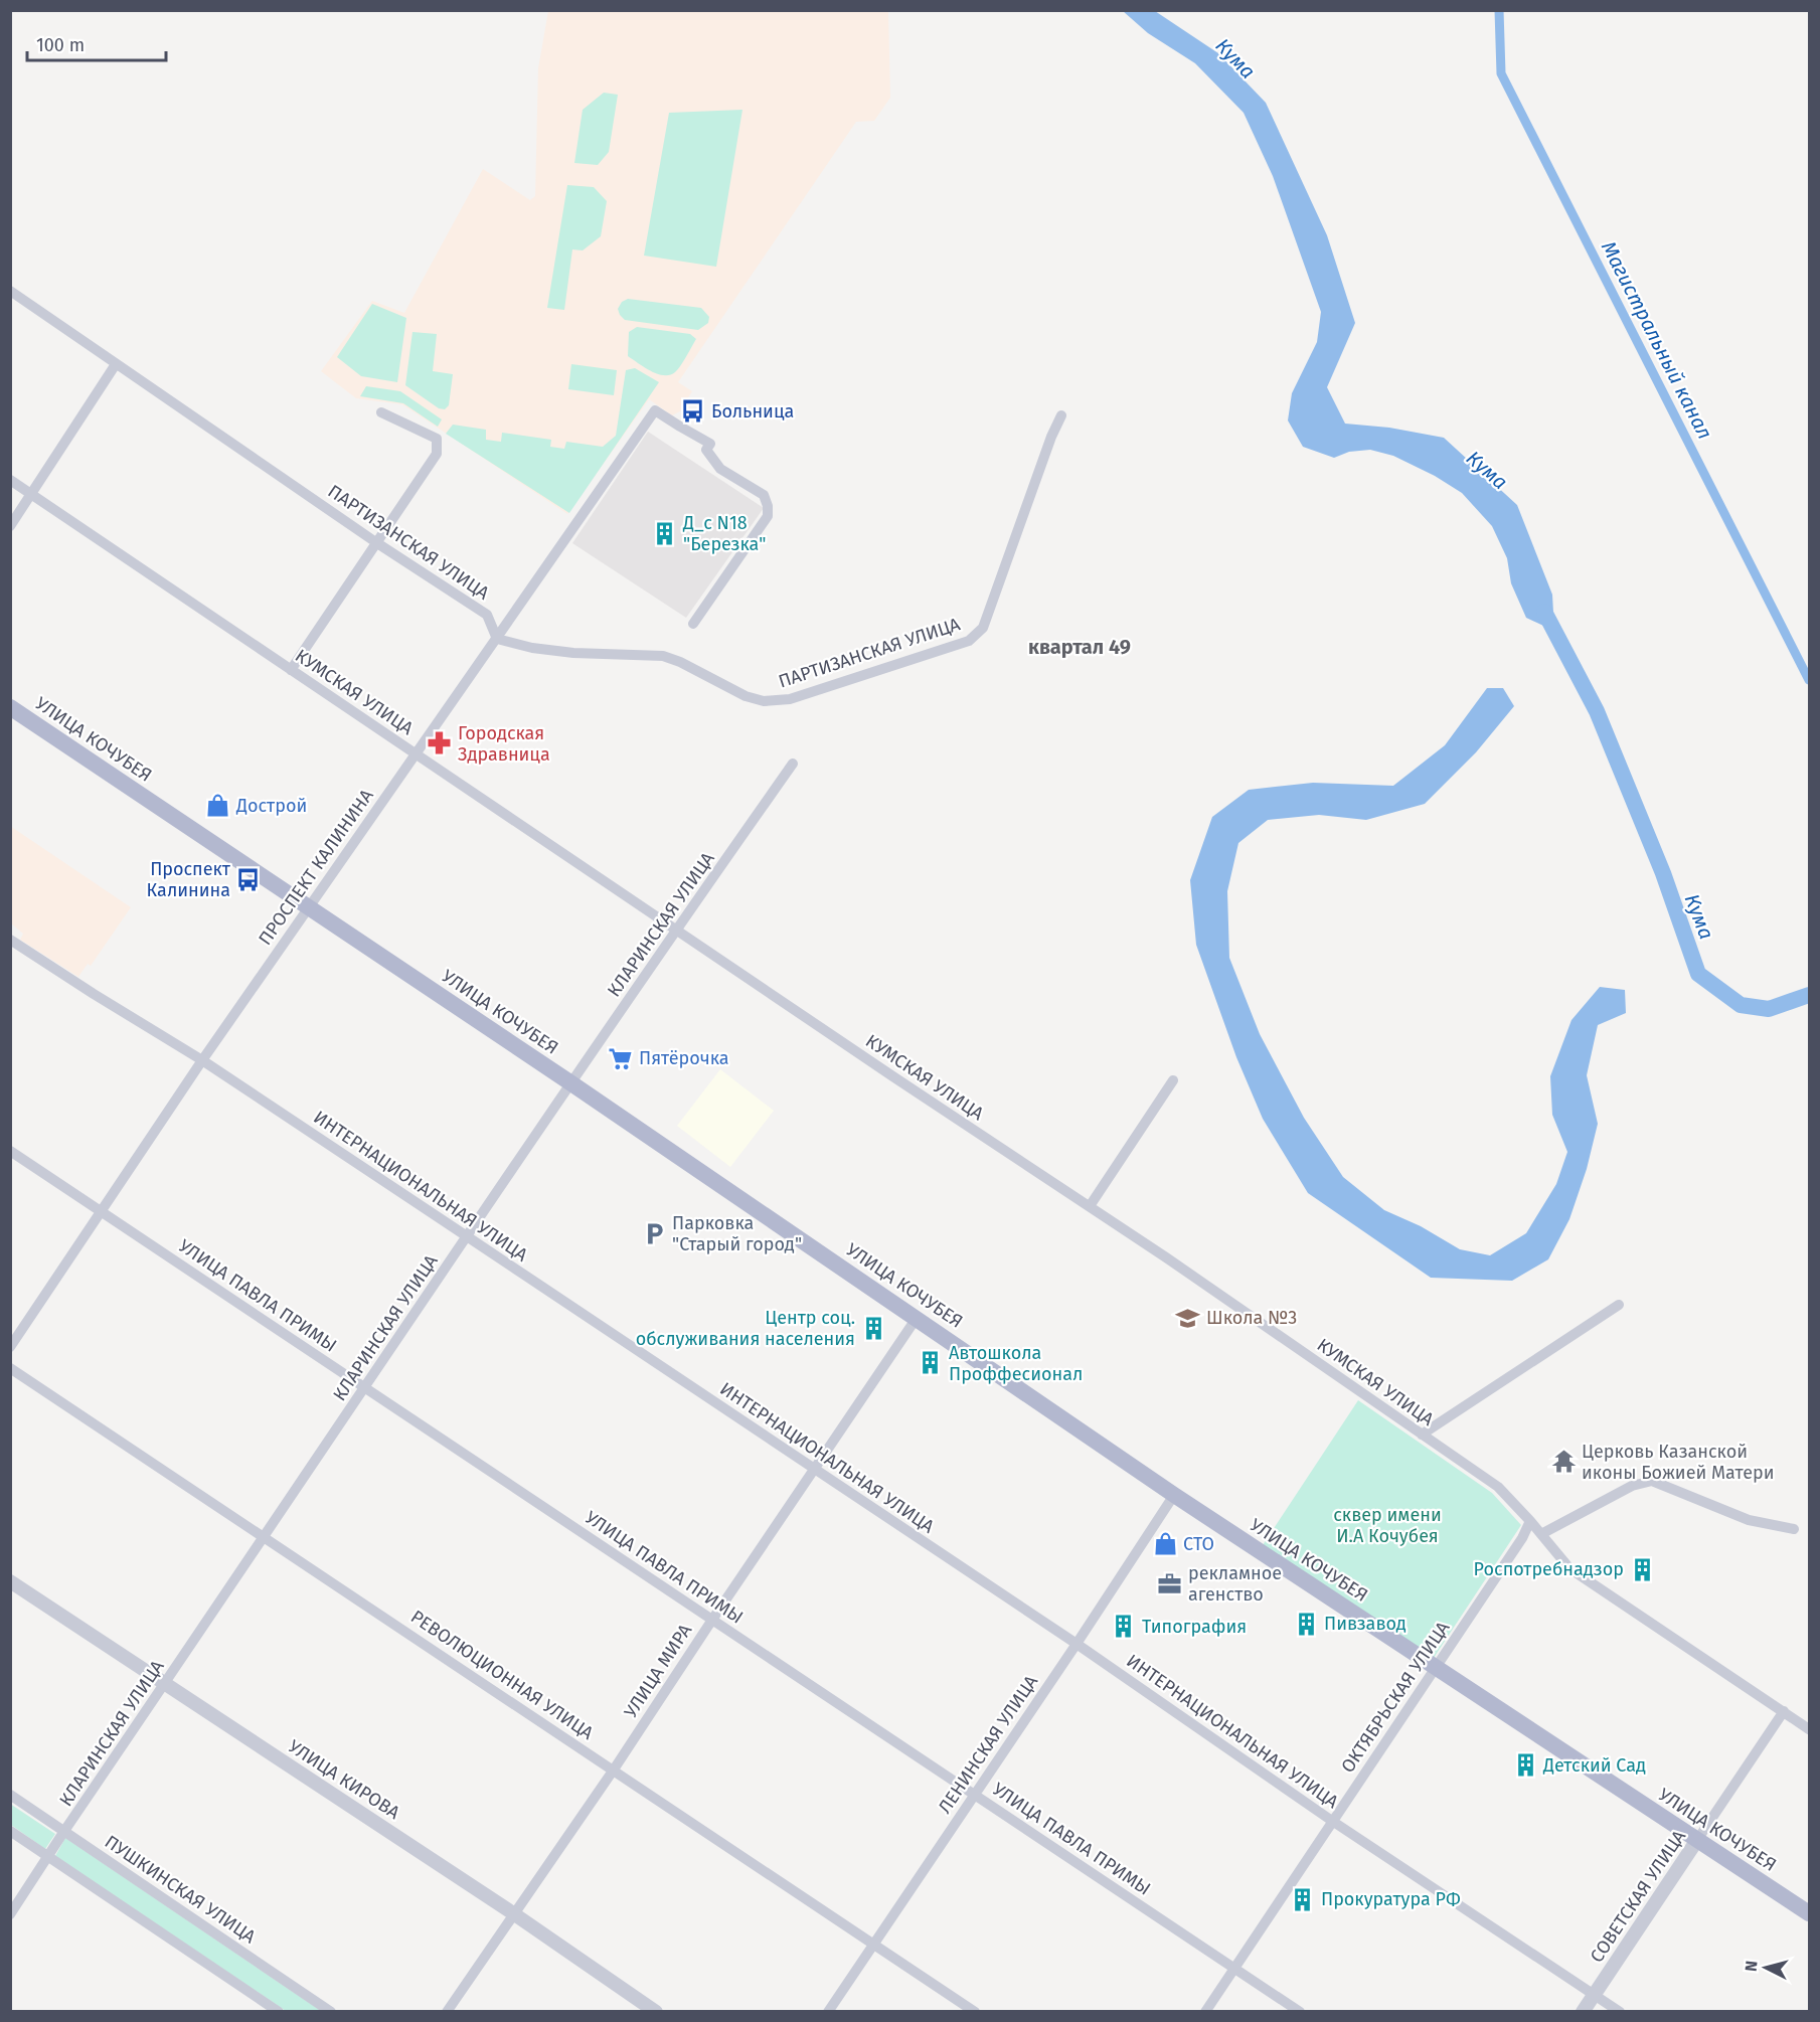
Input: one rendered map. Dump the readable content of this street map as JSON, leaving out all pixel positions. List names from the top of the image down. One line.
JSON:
{"streets":{"main road":["УЛИЦА КОЧУБЕЯ"],"street":["ПАРТИЗАНСКАЯ УЛИЦА","КУМСКАЯ УЛИЦА","ПРОСПЕКТ КАЛИНИНА","КЛАРИНСКАЯ УЛИЦА","ИНТЕРНАЦИОНАЛЬНАЯ УЛИЦА","УЛИЦА ПАВЛА ПРИМЫ","УЛИЦА МИРА","РЕВОЛЮЦИОННАЯ УЛИЦА","ОКТЯБРЬСКАЯ УЛИЦА","ЛЕНИНСКАЯ УЛИЦА","УЛИЦА КИРОВА","ПУШКИНСКАЯ УЛИЦА","СОВЕТСКАЯ УЛИЦА"]},"crossings":[["ПАРТИЗАНСКАЯ УЛИЦА","ПРОСПЕКТ КАЛИНИНА"],["КУМСКАЯ УЛИЦА","ПРОСПЕКТ КАЛИНИНА"],["КУМСКАЯ УЛИЦА","КЛАРИНСКАЯ УЛИЦА"],["КУМСКАЯ УЛИЦА","ОКТЯБРЬСКАЯ УЛИЦА"],["КУМСКАЯ УЛИЦА","СОВЕТСКАЯ УЛИЦА"],["УЛИЦА КОЧУБЕЯ","ПРОСПЕКТ КАЛИНИНА"],["УЛИЦА КОЧУБЕЯ","КЛАРИНСКАЯ УЛИЦА"],["УЛИЦА КОЧУБЕЯ","УЛИЦА МИРА"],["УЛИЦА КОЧУБЕЯ","ОКТЯБРЬСКАЯ УЛИЦА"],["УЛИЦА КОЧУБЕЯ","ЛЕНИНСКАЯ УЛИЦА"],["УЛИЦА КОЧУБЕЯ","СОВЕТСКАЯ УЛИЦА"],["ПРОСПЕКТ КАЛИНИНА","ИНТЕРНАЦИОНАЛЬНАЯ УЛИЦА"],["ПРОСПЕКТ КАЛИНИНА","УЛИЦА ПАВЛА ПРИМЫ"],["КЛАРИНСКАЯ УЛИЦА","ИНТЕРНАЦИОНАЛЬНАЯ УЛИЦА"],["КЛАРИНСКАЯ УЛИЦА","УЛИЦА ПАВЛА ПРИМЫ"],["КЛАРИНСКАЯ УЛИЦА","РЕВОЛЮЦИОННАЯ УЛИЦА"],["КЛАРИНСКАЯ УЛИЦА","УЛИЦА КИРОВА"],["КЛАРИНСКАЯ УЛИЦА","ПУШКИНСКАЯ УЛИЦА"],["ИНТЕРНАЦИОНАЛЬНАЯ УЛИЦА","УЛИЦА МИРА"],["ИНТЕРНАЦИОНАЛЬНАЯ УЛИЦА","ОКТЯБРЬСКАЯ УЛИЦА"],["ИНТЕРНАЦИОНАЛЬНАЯ УЛИЦА","ЛЕНИНСКАЯ УЛИЦА"],["ИНТЕРНАЦИОНАЛЬНАЯ УЛИЦА","СОВЕТСКАЯ УЛИЦА"],["УЛИЦА ПАВЛА ПРИМЫ","УЛИЦА МИРА"],["УЛИЦА ПАВЛА ПРИМЫ","ОКТЯБРЬСКАЯ УЛИЦА"],["УЛИЦА ПАВЛА ПРИМЫ","ЛЕНИНСКАЯ УЛИЦА"],["УЛИЦА МИРА","РЕВОЛЮЦИОННАЯ УЛИЦА"],["УЛИЦА МИРА","УЛИЦА КИРОВА"],["РЕВОЛЮЦИОННАЯ УЛИЦА","ЛЕНИНСКАЯ УЛИЦА"]],"districts":["квартал 49"],"water":["Кума","Магистральный канал"],"parks":["сквер имени И.А Кочубея"],"places":{"bus stop":["Больница","Проспект Калинина"],"building":["Д_с N18 \"Березка\"","Центр соц. обслуживания населения","Автошкола Проффесионал","Роспотребнадзор","Пивзавод","Типография","Детский Сад","Прокуратура РФ"],"pharmacy":["Городская Здравница"],"shop":["Дострой","СТО"],"supermarket":["Пятёрочка"],"parking":["Парковка \"Старый город\""],"school or university":["Школа №3"],"temple":["Церковь Казанской иконы Божией Матери"],"office":["рекламное агенство"]},"scale_bar":"100 m","north":"left"}
